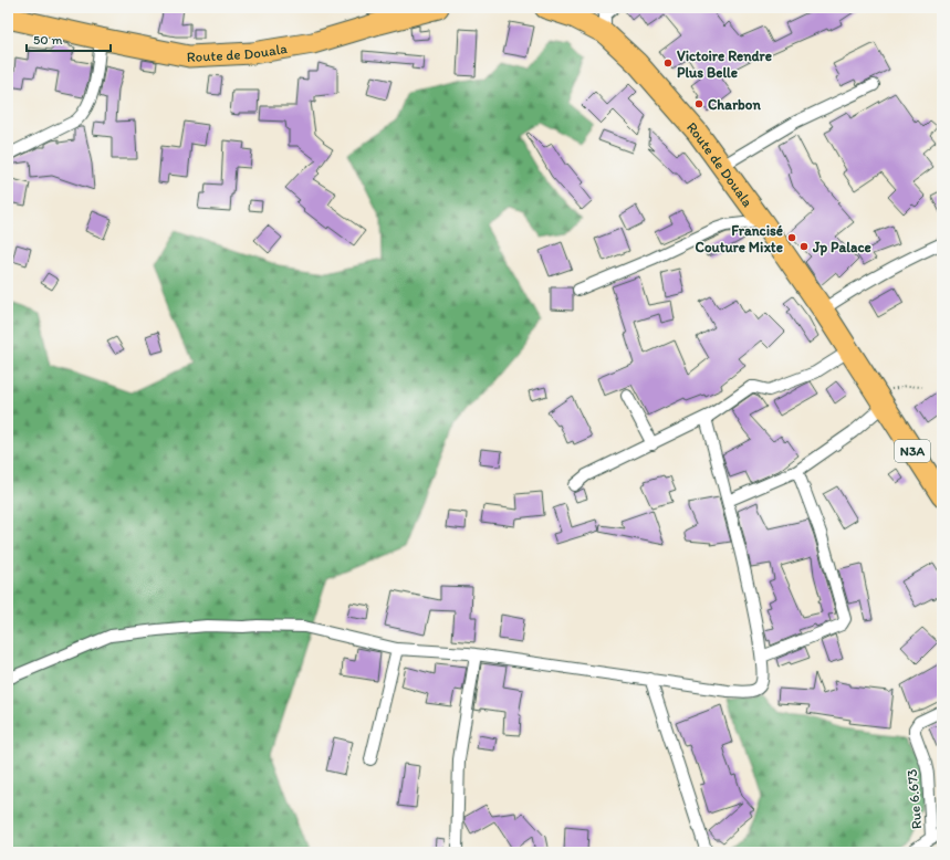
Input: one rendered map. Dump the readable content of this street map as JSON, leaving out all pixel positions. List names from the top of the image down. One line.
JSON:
{"streets":{"highway":["Route de Douala","N3A"],"street":["Rue 6.673"]},"places":["Victoire Rendre Plus Belle","Charbon","Francisé Couture Mixte","Jp Palace"],"scale_bar":"50 m"}
